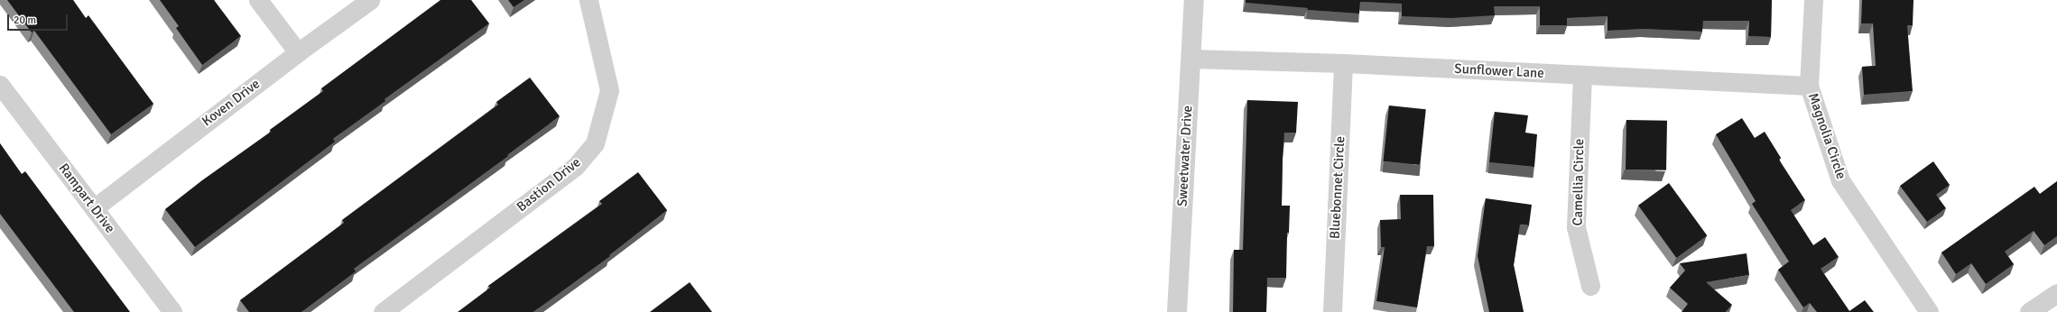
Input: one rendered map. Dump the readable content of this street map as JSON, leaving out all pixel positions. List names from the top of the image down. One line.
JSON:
{"streets":{"street":["Sunflower Lane","Koven Drive","Magnolia Circle","Sweetwater Drive","Camellia Circle","Bastion Drive","Bluebonnet Circle","Rampart Drive"]},"crossings":[["Sunflower Lane","Magnolia Circle"],["Sunflower Lane","Sweetwater Drive"],["Sunflower Lane","Camellia Circle"],["Sunflower Lane","Bluebonnet Circle"],["Koven Drive","Rampart Drive"]],"scale_bar":"20 m"}
